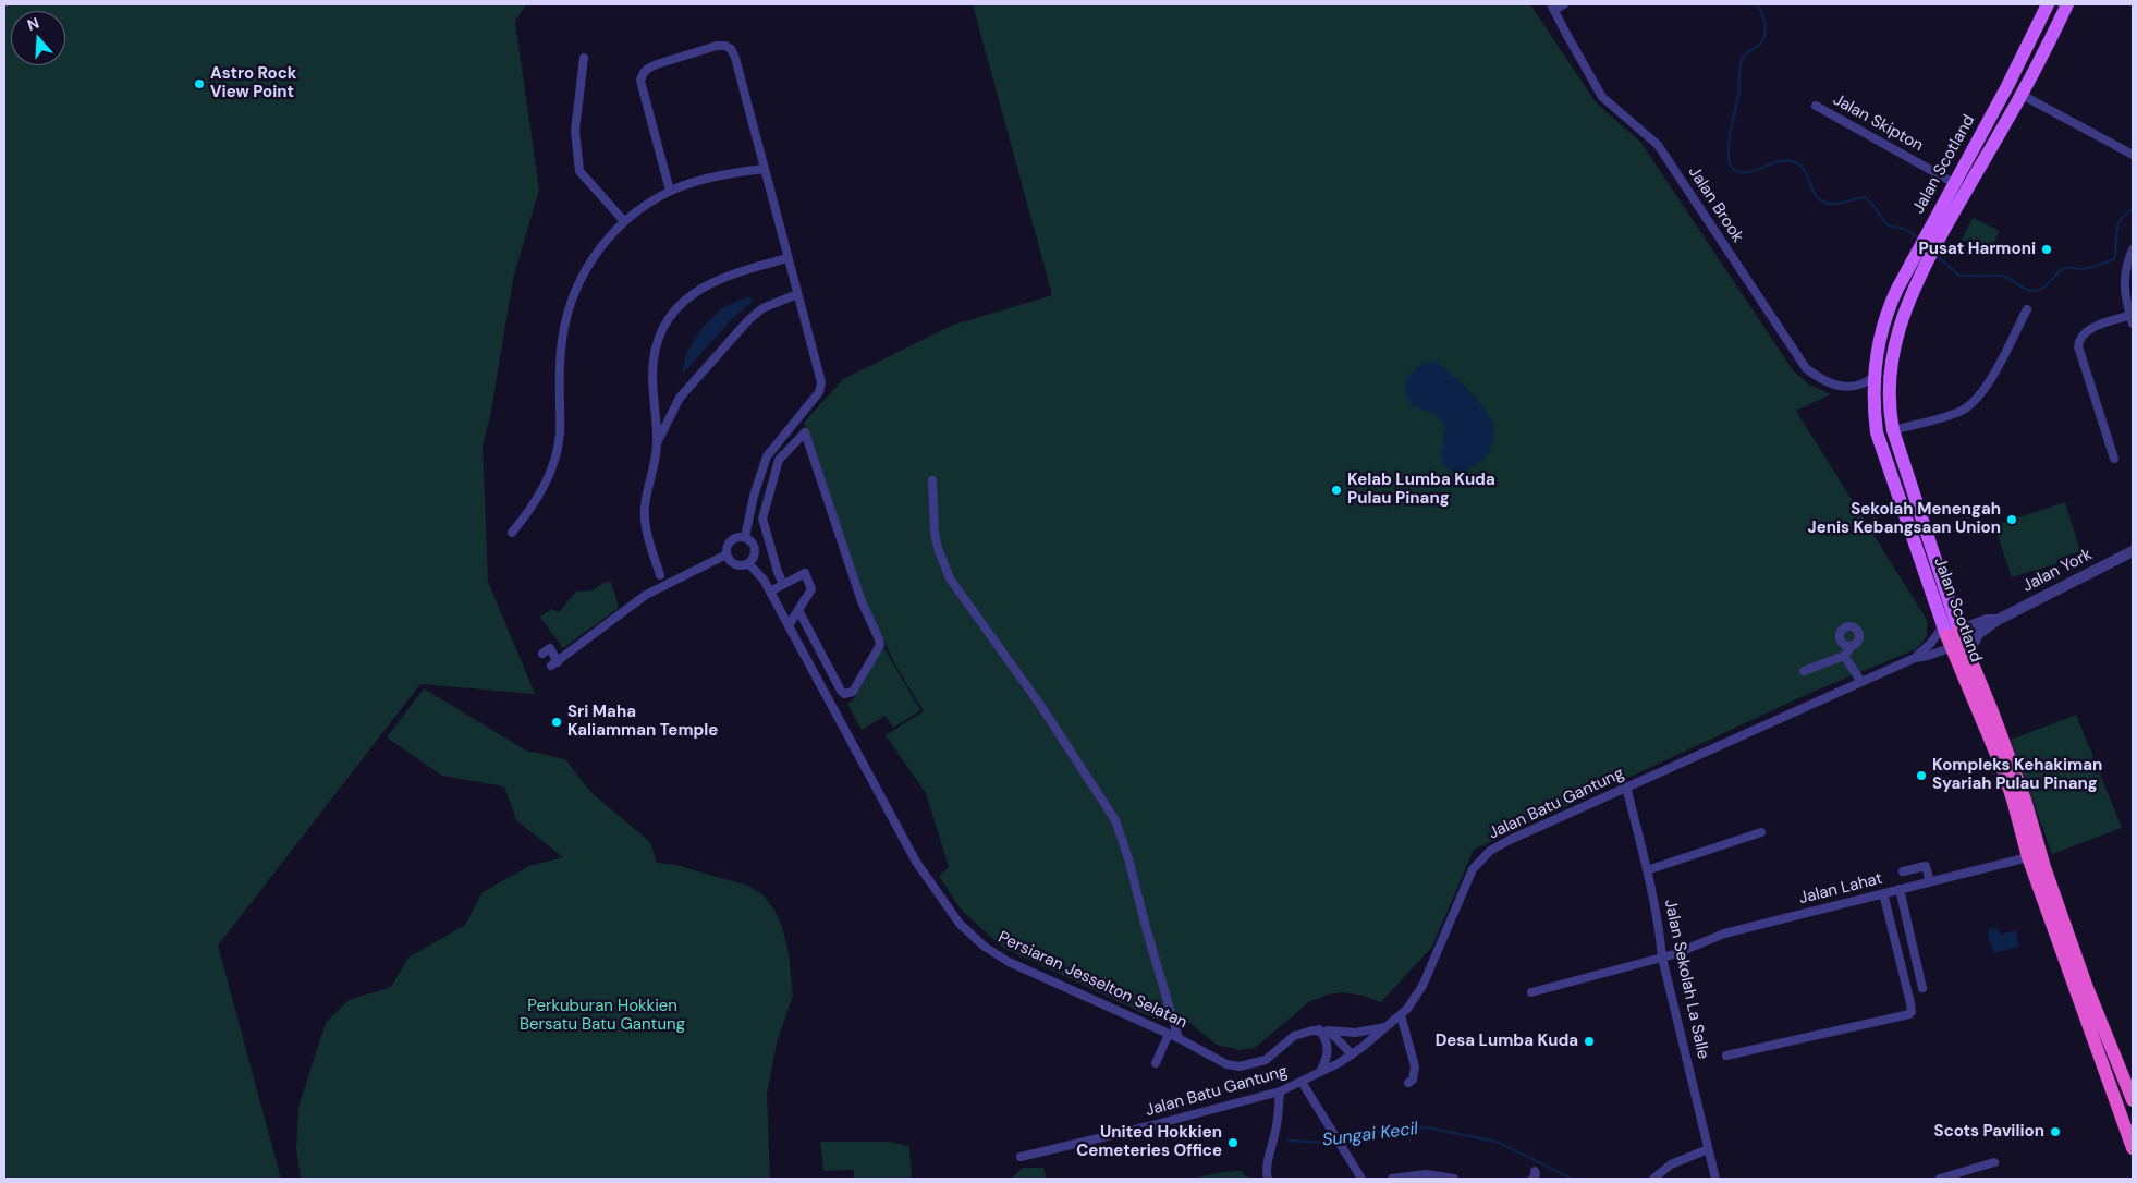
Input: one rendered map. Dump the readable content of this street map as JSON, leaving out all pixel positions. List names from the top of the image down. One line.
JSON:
{"streets":{"highway":["Jalan Scotland"],"street":["Jalan Skipton","Jalan Brook","Jalan York","Jalan Batu Gantung","Jalan Lahat","Jalan Sekolah La Salle","Persiaran Jesselton Selatan"]},"crossings":[["Jalan Skipton","Jalan Scotland"],["Jalan Scotland","Jalan Brook"],["Jalan Scotland","Jalan York"],["Jalan Scotland","Jalan Batu Gantung"],["Jalan Scotland","Jalan Lahat"],["Jalan York","Jalan Batu Gantung"],["Jalan Batu Gantung","Jalan Sekolah La Salle"],["Jalan Lahat","Jalan Sekolah La Salle"]],"water":["Sungai Kecil"],"parks":["Perkuburan Hokkien Bersatu Batu Gantung"],"places":["Astro Rock View Point","Pusat Harmoni","Kelab Lumba Kuda Pulau Pinang","Sekolah Menengah Jenis Kebangsaan Union","Sri Maha Kaliamman Temple","Kompleks Kehakiman Syariah Pulau Pinang","Desa Lumba Kuda","Scots Pavilion","United Hokkien Cemeteries Office"],"north":"top"}
